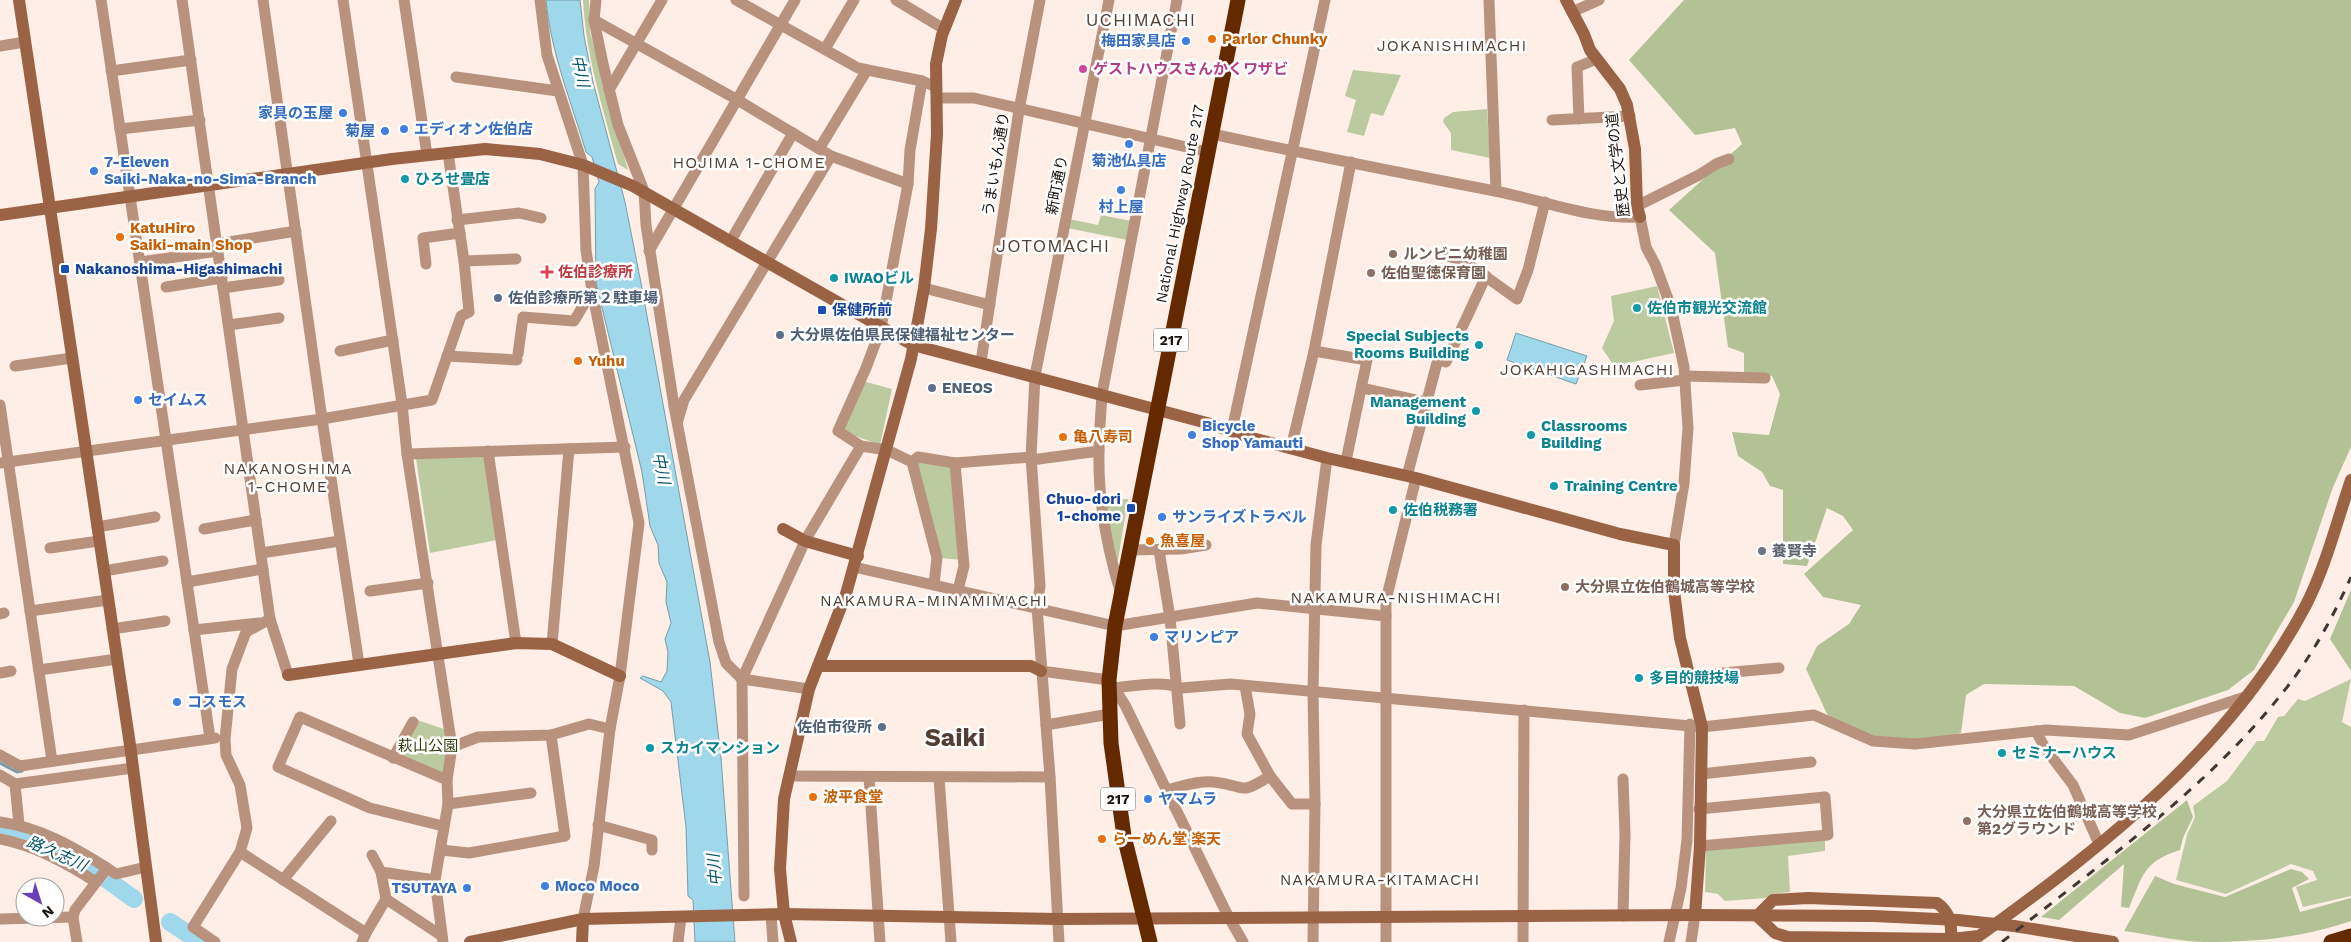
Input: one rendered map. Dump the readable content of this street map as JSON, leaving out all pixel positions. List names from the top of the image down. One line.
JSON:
{"streets":{"highway":["National Highway Route 217","217"],"street":["うまいもん通り","歴史と文学の道","新町通り"]},"crossings":[["National Highway Route 217","217"]],"districts":["UCHIMACHI","JOKANISHIMACHI","HOJIMA 1-CHOME","JOTOMACHI","JOKAHIGASHIMACHI","NAKANOSHIMA 1-CHOME","NAKAMURA-NISHIMACHI","NAKAMURA-MINAMIMACHI","Saiki","NAKAMURA-KITAMACHI"],"water":["中川","路久志川"],"parks":["萩山公園"],"places":{"other":["Parlor Chunky","梅田家具店","ゲストハウスさんかくワザビ","家具の玉屋","エディオン佐伯店","菊屋","菊池仏具店","7-Eleven Saiki-Naka-no-Sima-Branch","ひろせ畳店","村上屋","KatuHiro Saiki-main Shop","ルンビニ幼稚園","佐伯聖徳保育園","IWAOビル","佐伯診療所第２駐車場","佐伯市観光交流館","大分県佐伯県民保健福祉センター","Special Subjects Rooms Building","Yuhu","ENEOS","セイムス","Management Building","Bicycle Shop Yamauti","Classrooms Building","亀八寿司","Training Centre","佐伯税務署","サンライズトラベル","魚喜屋","養賢寺","大分県立佐伯鶴城高等学校","マリンピア","多目的競技場","コスモス","佐伯市役所","スカイマンション","セミナーハウス","波平食堂","ヤマムラ","大分県立佐伯鶴城高等学校 第2グラウンド","らーめん堂 楽天","Moco Moco","TSUTAYA"],"transit":["Nakanoshima-Higashimachi","保健所前","Chuo-dori 1-chome"],"health":["佐伯診療所"]},"north":"bottom right"}
